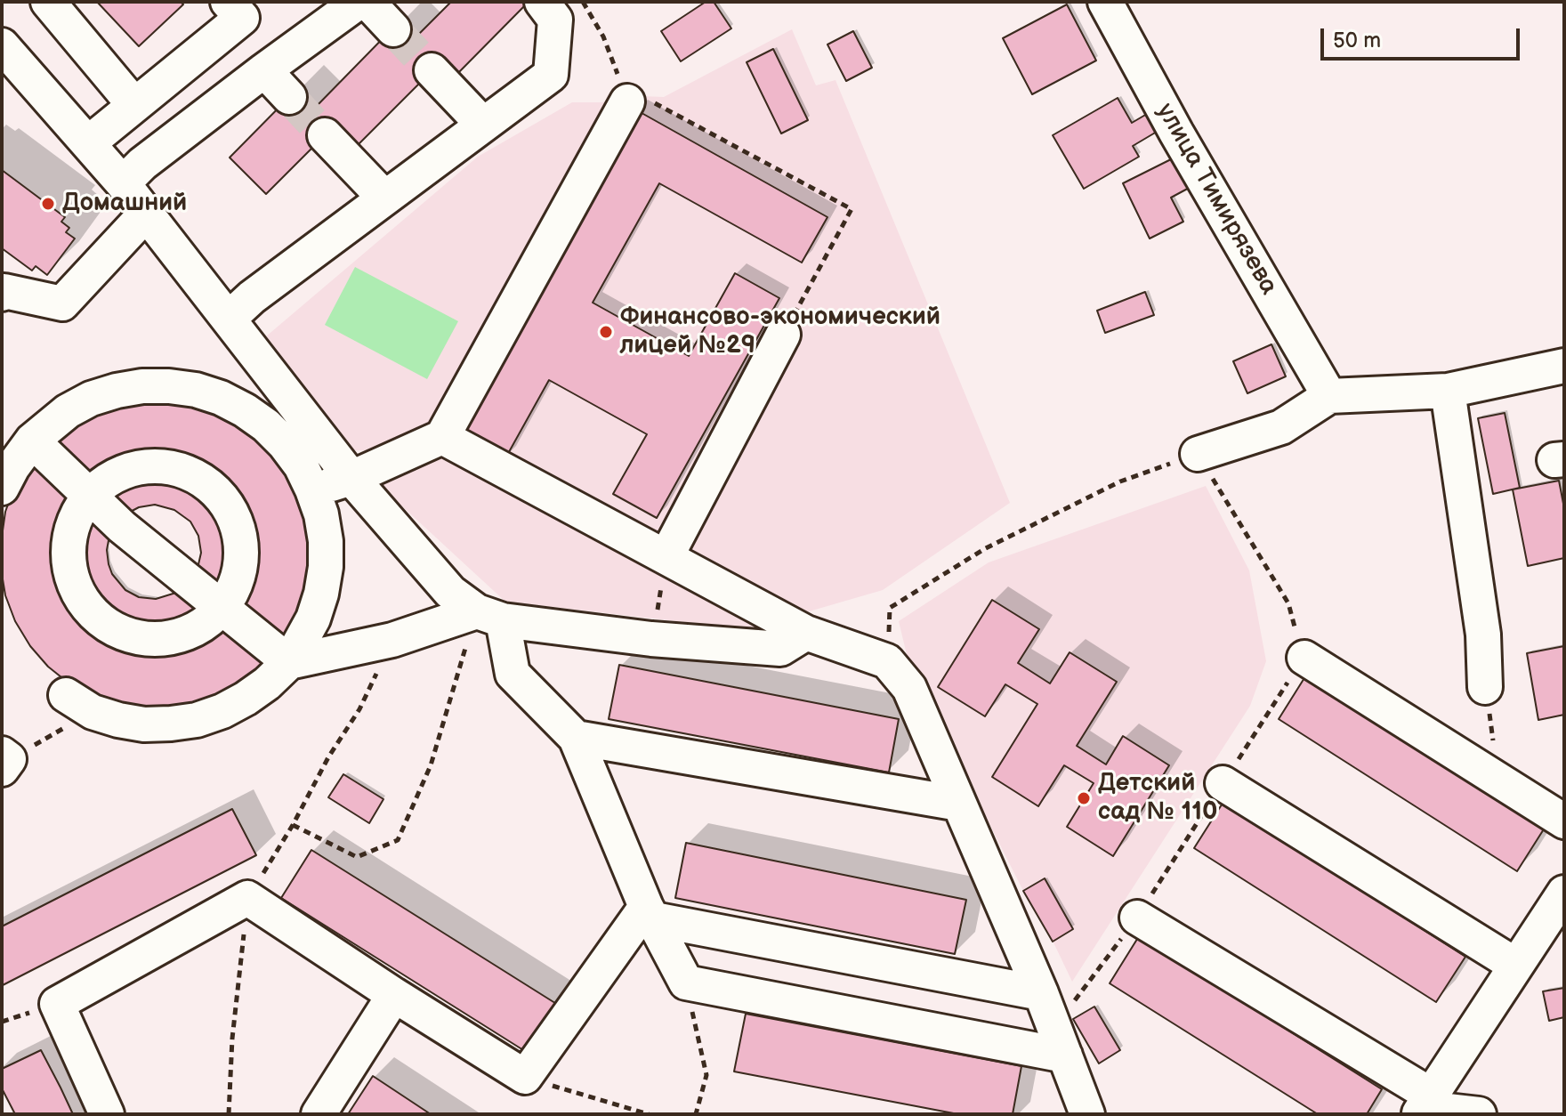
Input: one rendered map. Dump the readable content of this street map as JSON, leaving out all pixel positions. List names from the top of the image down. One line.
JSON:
{"streets":{"street":["улица Тимирязева"]},"places":["Домашний","Финансово-экономический лицей №29","Детский сад № 110"],"scale_bar":"50 m"}
